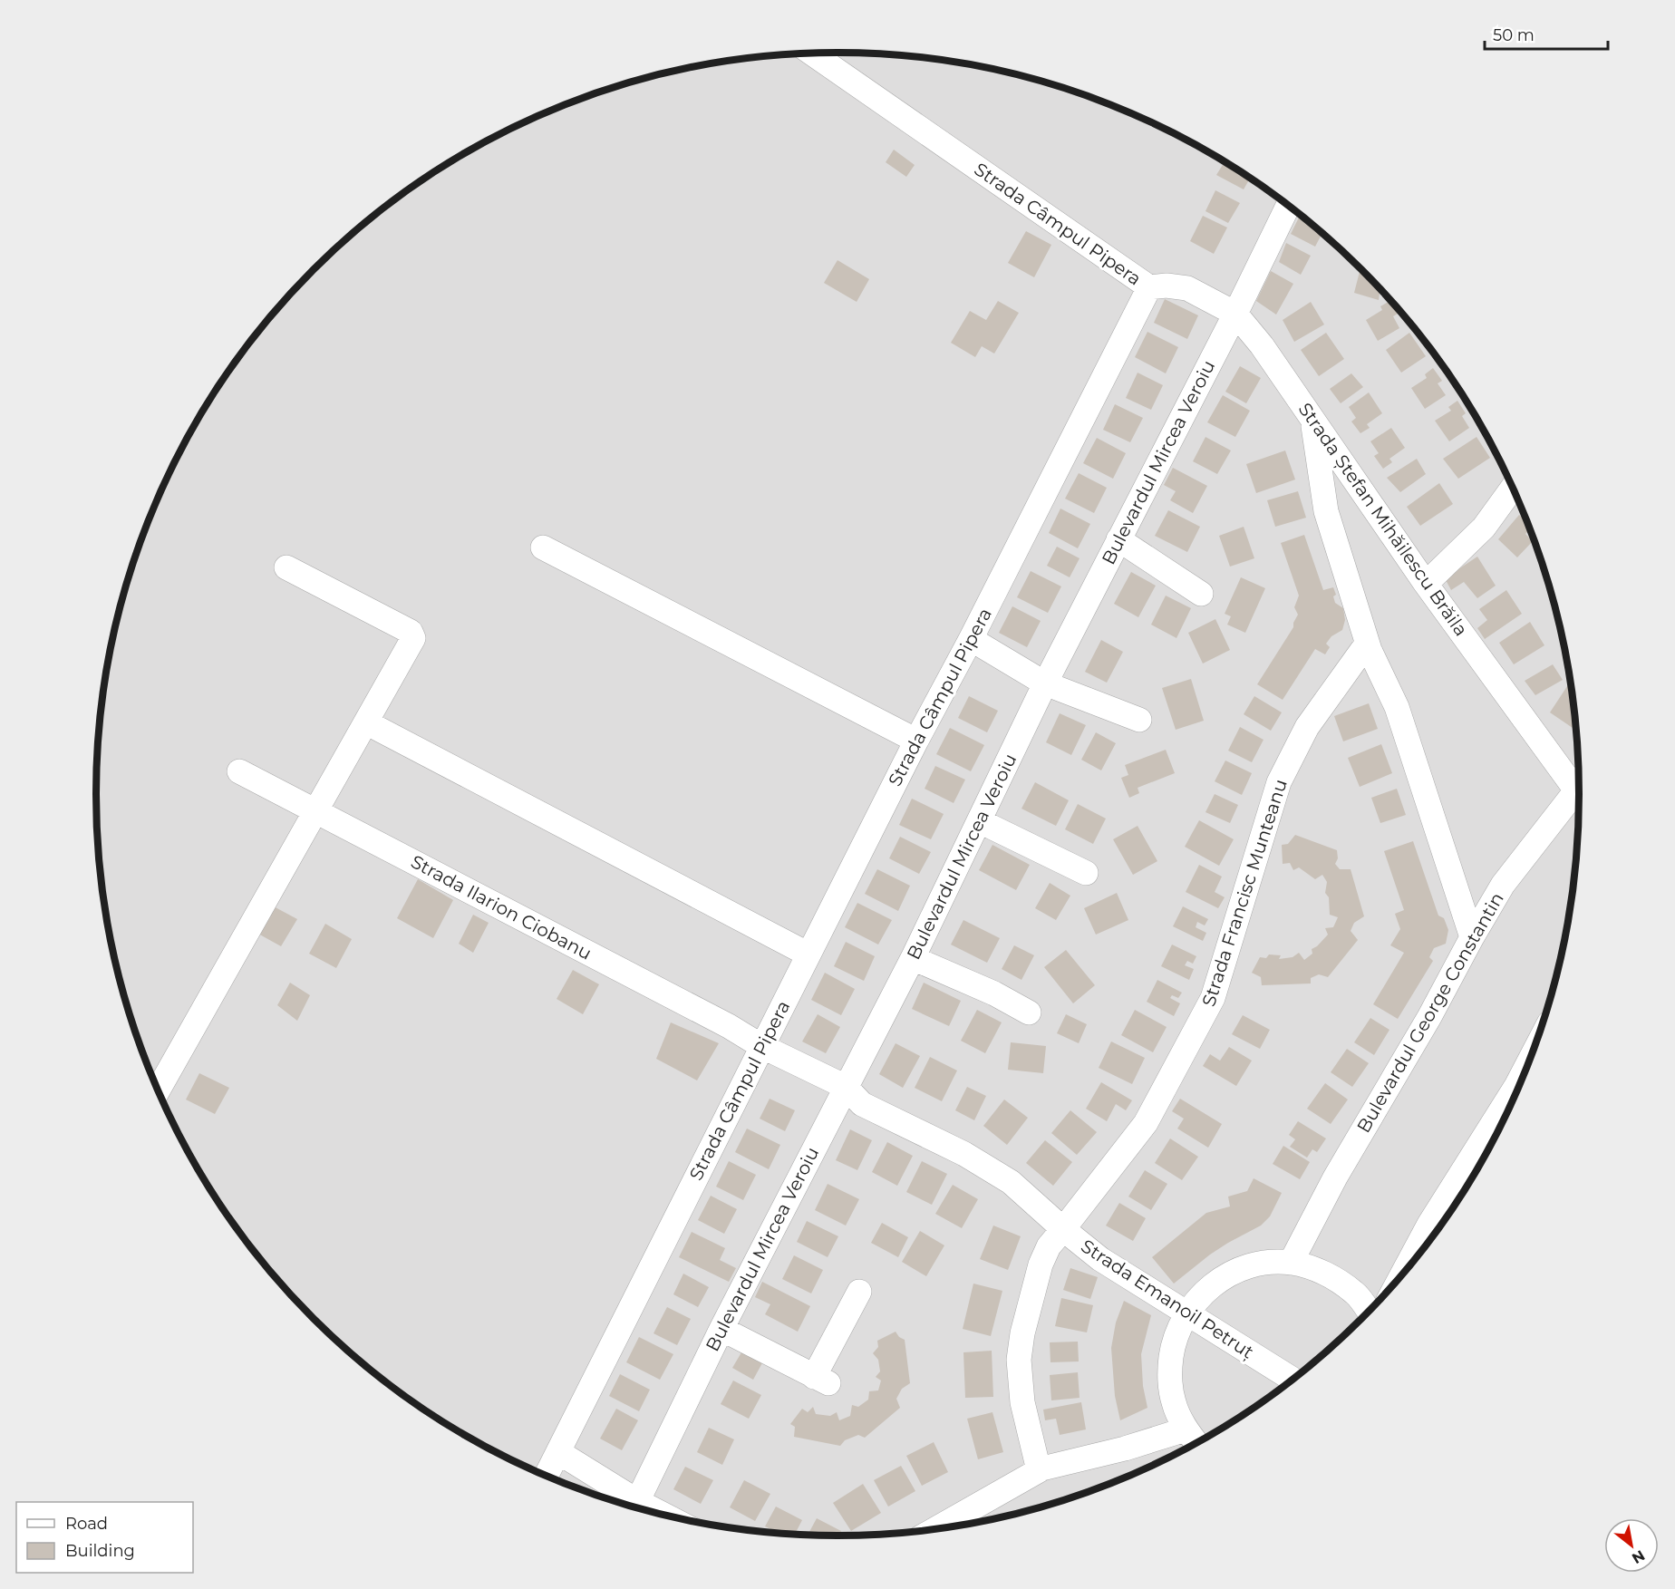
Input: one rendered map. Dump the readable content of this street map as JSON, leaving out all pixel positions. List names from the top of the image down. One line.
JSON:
{"streets":{"street":["Strada Câmpul Pipera","Bulevardul Mircea Veroiu","Strada Ștefan Mihăilescu Brăila","Strada Francisc Munteanu","Strada Ilarion Ciobanu","Bulevardul George Constantin","Strada Emanoil Petruț"]},"crossings":[["Strada Câmpul Pipera","Strada Ștefan Mihăilescu Brăila"],["Strada Câmpul Pipera","Strada Ilarion Ciobanu"],["Strada Câmpul Pipera","Strada Emanoil Petruț"],["Bulevardul Mircea Veroiu","Strada Ștefan Mihăilescu Brăila"],["Bulevardul Mircea Veroiu","Strada Emanoil Petruț"],["Strada Francisc Munteanu","Strada Emanoil Petruț"],["Strada Ilarion Ciobanu","Strada Emanoil Petruț"]],"legend":["Road","Building"],"scale_bar":"50 m","north":"bottom right"}
